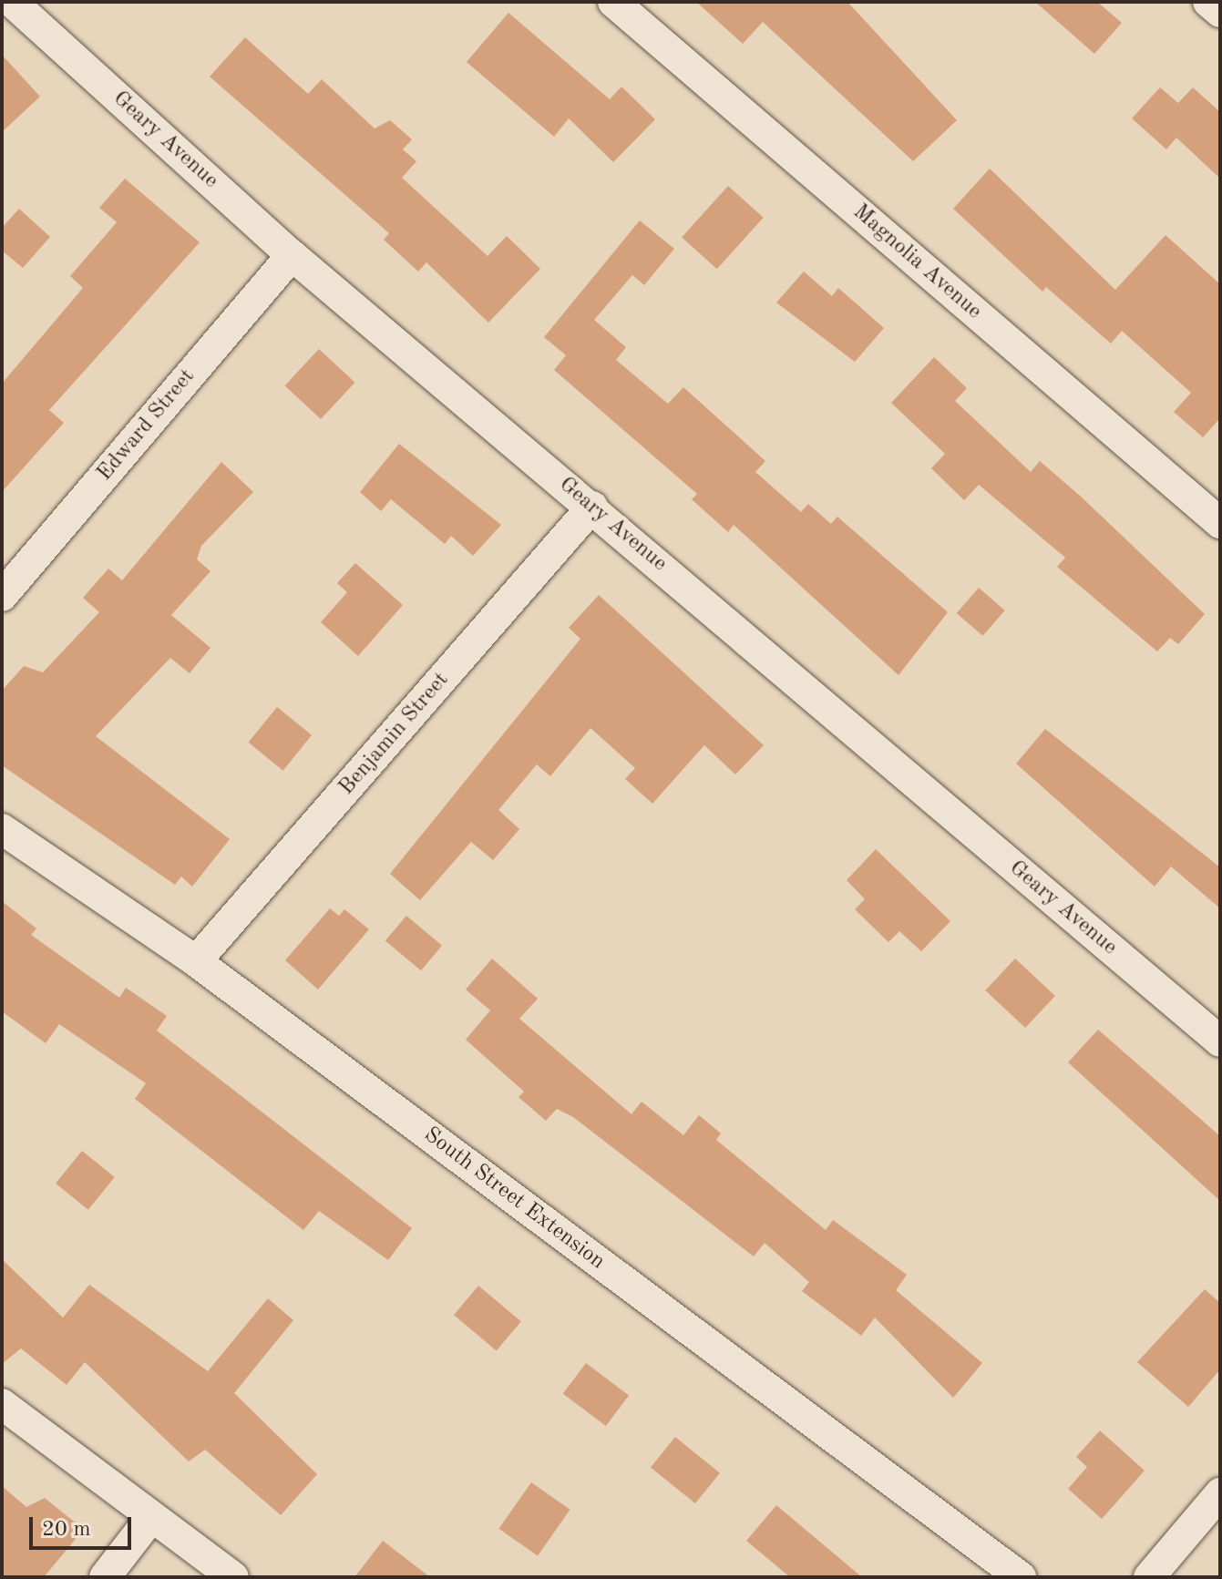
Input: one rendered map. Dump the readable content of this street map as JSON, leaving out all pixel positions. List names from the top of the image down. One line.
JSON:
{"streets":{"street":["Geary Avenue","Magnolia Avenue","Edward Street","Benjamin Street","South Street Extension"]},"crossings":[["Geary Avenue","Edward Street"],["Geary Avenue","Benjamin Street"],["Benjamin Street","South Street Extension"]],"scale_bar":"20 m"}
